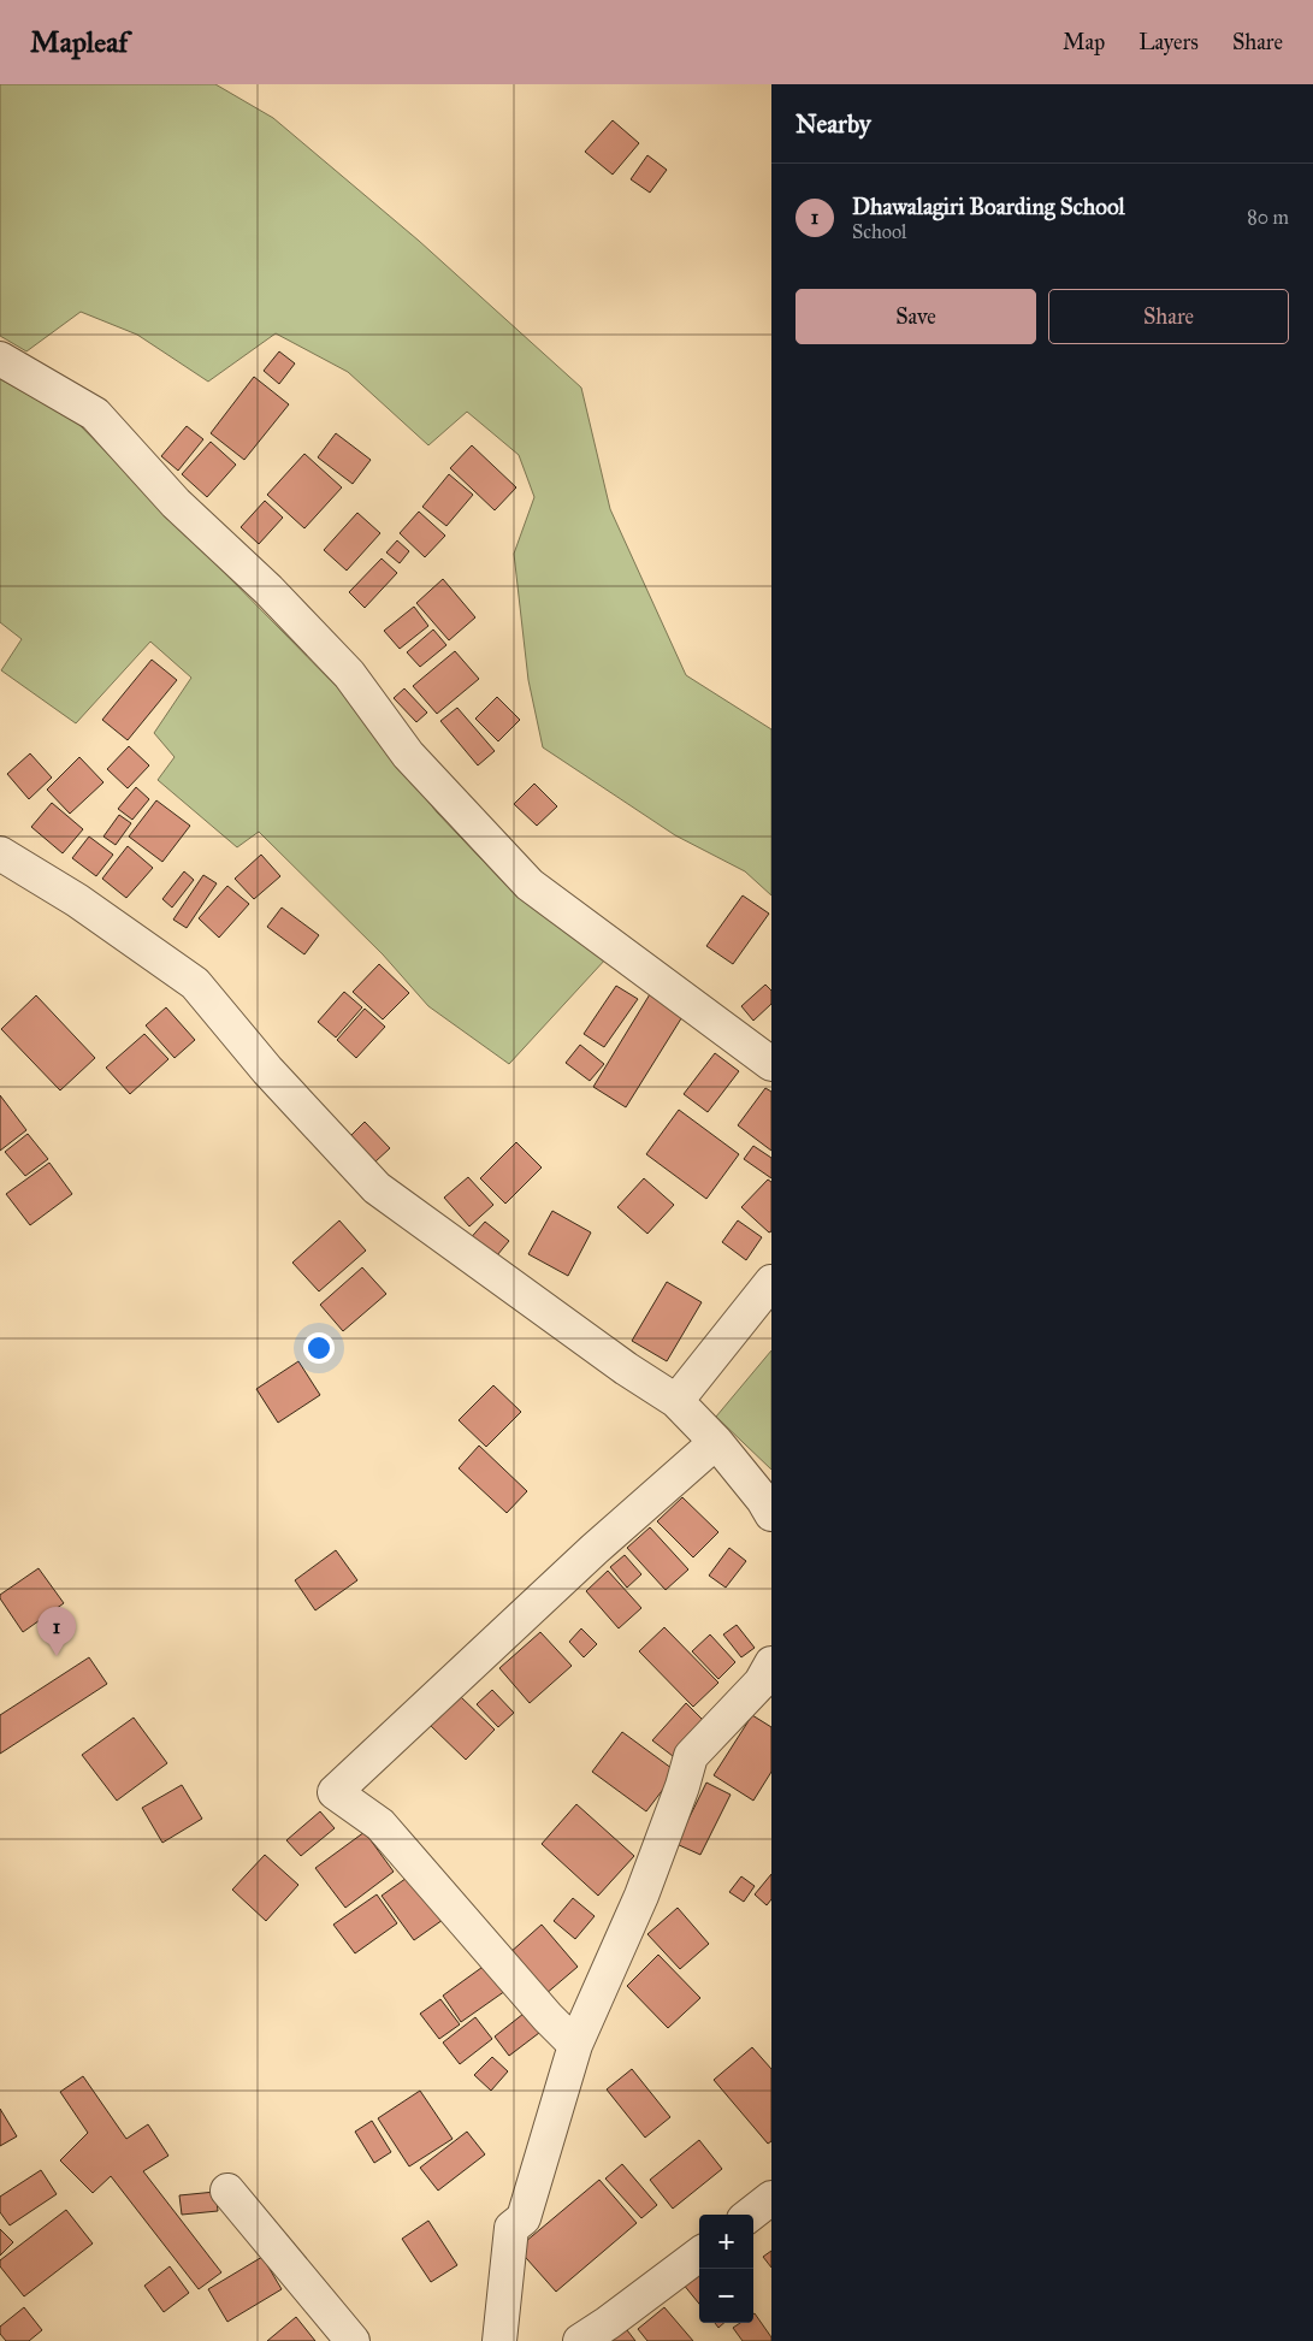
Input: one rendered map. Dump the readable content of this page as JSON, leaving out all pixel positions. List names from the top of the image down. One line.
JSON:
{"page":{"header":"Mapleaf","nav":["Map","Layers","Share"],"heading":"Nearby","list":[{"mark":"1","name":"Dhawalagiri Boarding School","note":"School","value":"80 m"}],"buttons":["Save","Share"],"pins":"1","map_buttons":["+","−"]}}
